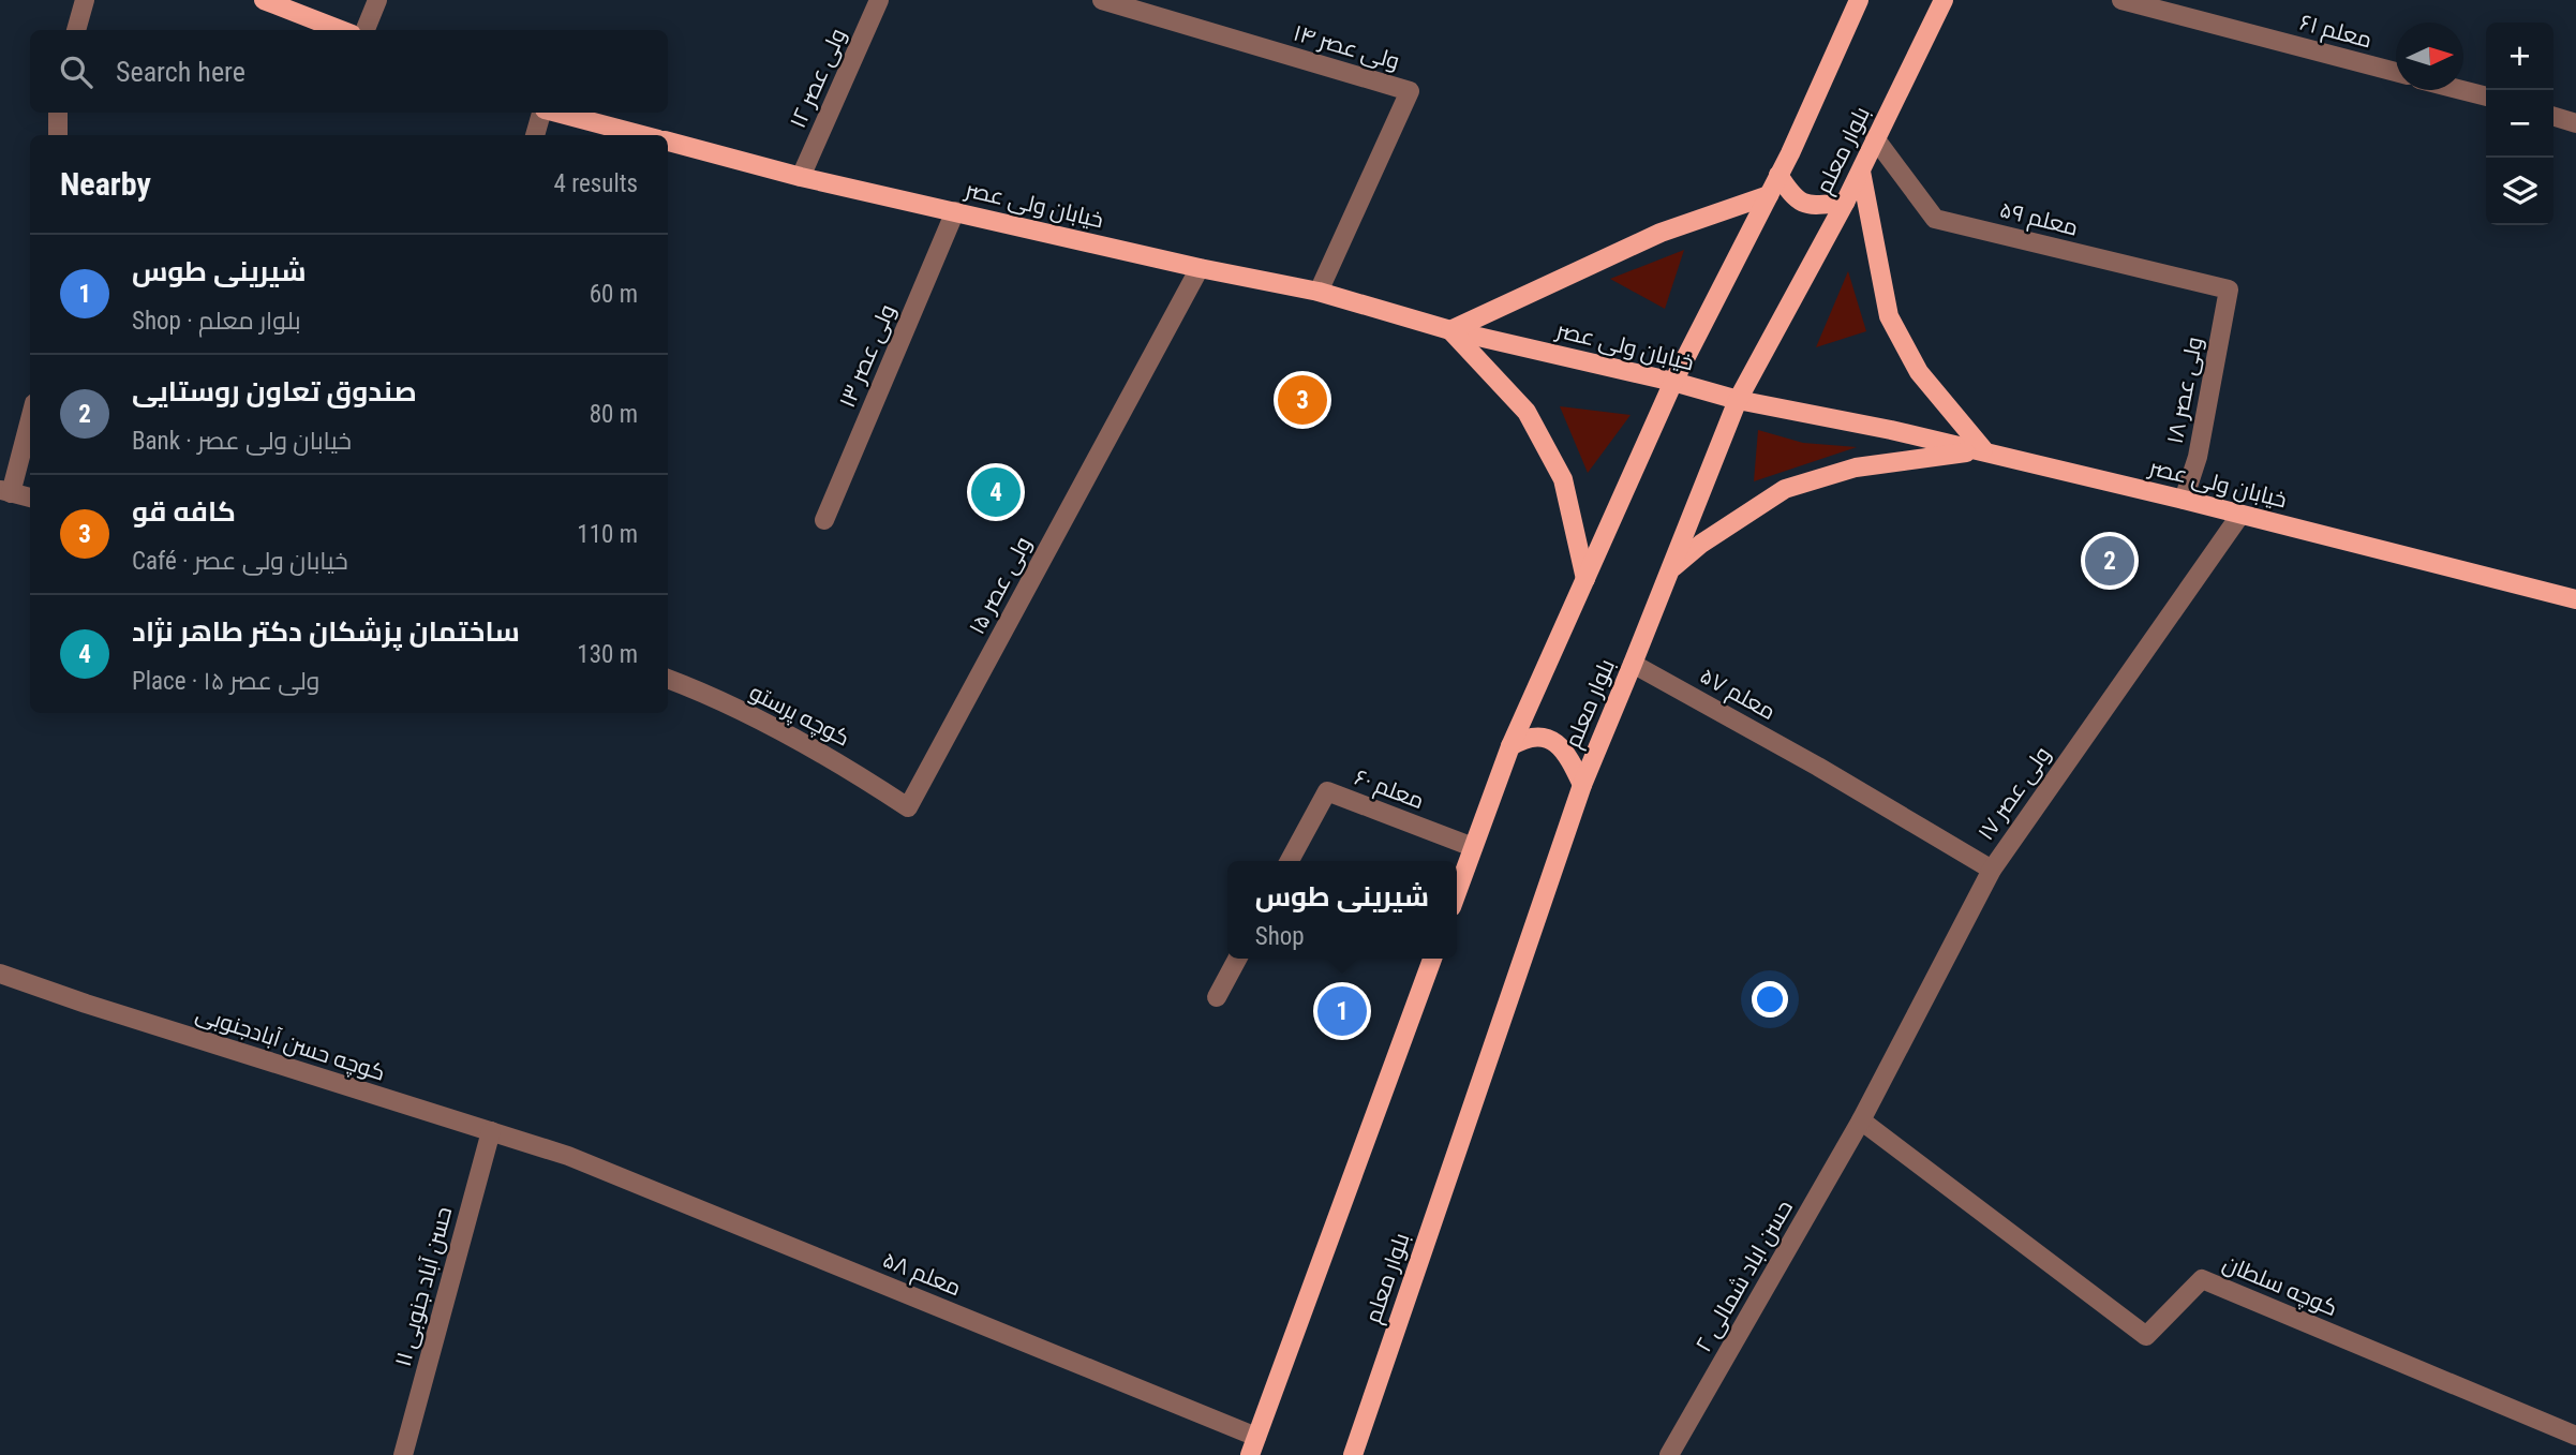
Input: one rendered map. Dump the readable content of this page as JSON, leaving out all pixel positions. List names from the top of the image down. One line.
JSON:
{"streets":{"main road":["بلوار معلم","خیابان ولی عصر"],"street":["معلم ۶۱","ولی عصر ۱۴","ولی عصر ۱۲","معلم ۵۹","ولی عصر ۱۳","ولی عصر ۱۸","ولی عصر ۱۵","معلم ۵۷","کوچه پرستو","معلم ۶۰","ولی عصر ۱۷","کوچه حسن آبادجنوبی","معلم ۵۸","حسن اباد شمالی ۲","کوچه سلطان","حسن آباد جنوبی ۱۱"]},"crossings":[["ولی عصر ۱۴","خیابان ولی عصر"],["ولی عصر ۱۲","خیابان ولی عصر"],["بلوار معلم","خیابان ولی عصر"],["بلوار معلم","معلم ۵۹"],["بلوار معلم","معلم ۵۷"],["بلوار معلم","معلم ۶۰"],["خیابان ولی عصر","ولی عصر ۱۳"],["خیابان ولی عصر","ولی عصر ۱۸"],["خیابان ولی عصر","ولی عصر ۱۵"],["خیابان ولی عصر","ولی عصر ۱۷"],["معلم ۵۹","ولی عصر ۱۸"],["ولی عصر ۱۵","کوچه پرستو"],["معلم ۵۷","ولی عصر ۱۷"],["ولی عصر ۱۷","حسن اباد شمالی ۲"],["ولی عصر ۱۷","کوچه سلطان"],["کوچه حسن آبادجنوبی","معلم ۵۸"],["کوچه حسن آبادجنوبی","حسن آباد جنوبی ۱۱"],["حسن اباد شمالی ۲","کوچه سلطان"]],"north":"right","page":{"map_buttons":["+","−"],"search":"Search here","heading":["Nearby","4 results"],"list":[{"mark":"1","name":"شیرینی طوس","note":"Shop · بلوار معلم","value":"60 m"},{"mark":"2","name":"صندوق تعاون روستایی","note":"Bank · خیابان ولی عصر","value":"80 m"},{"mark":"3","name":"کافه قو","note":"Café · خیابان ولی عصر","value":"110 m"},{"mark":"4","name":"ساختمان پزشکان دکتر طاهر نژاد","note":"Place · ولی عصر ۱۵","value":"130 m"}],"pins":["3","4","2","1"],"popup":["شیرینی طوس","Shop"]}}
